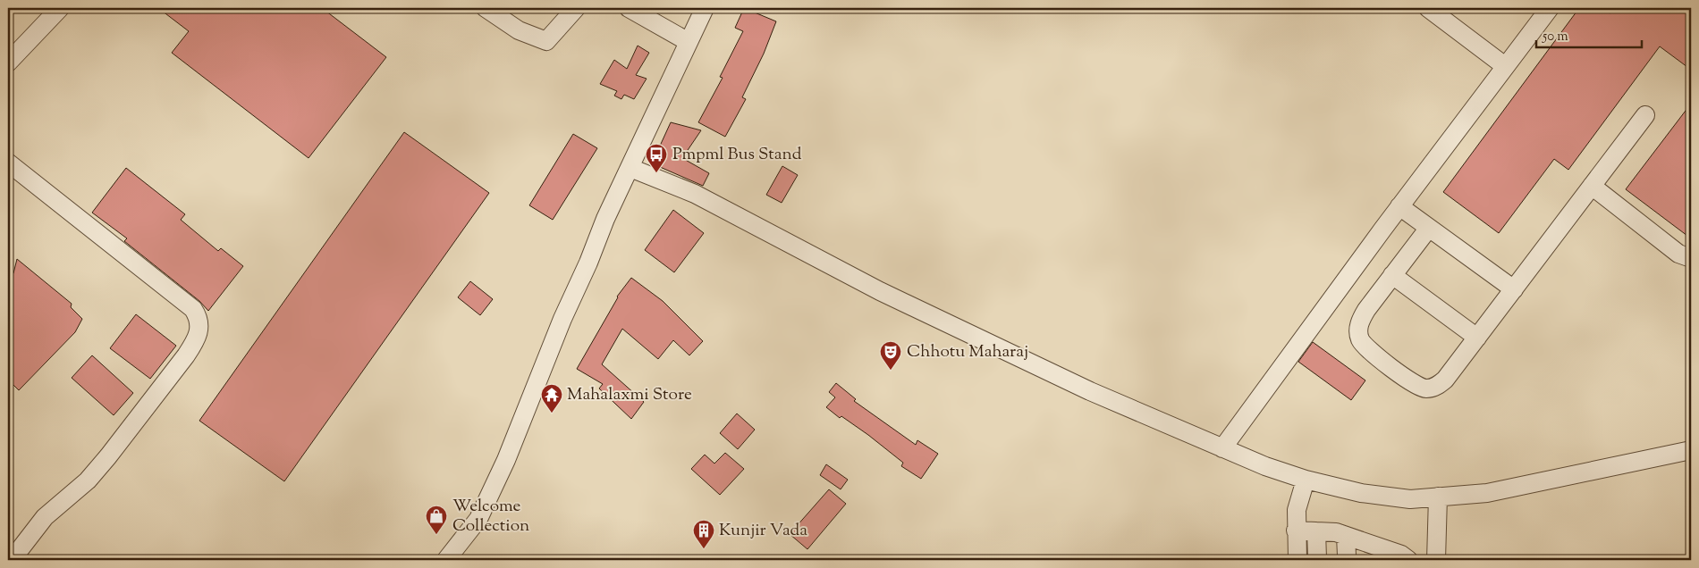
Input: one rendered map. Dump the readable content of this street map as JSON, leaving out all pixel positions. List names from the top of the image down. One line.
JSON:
{"places":{"bus stop":["Pmpml Bus Stand"],"theatre":["Chhotu Maharaj"],"temple":["Mahalaxmi Store"],"shop":["Welcome Collection"],"building":["Kunjir Vada"]},"scale_bar":"50 m"}
